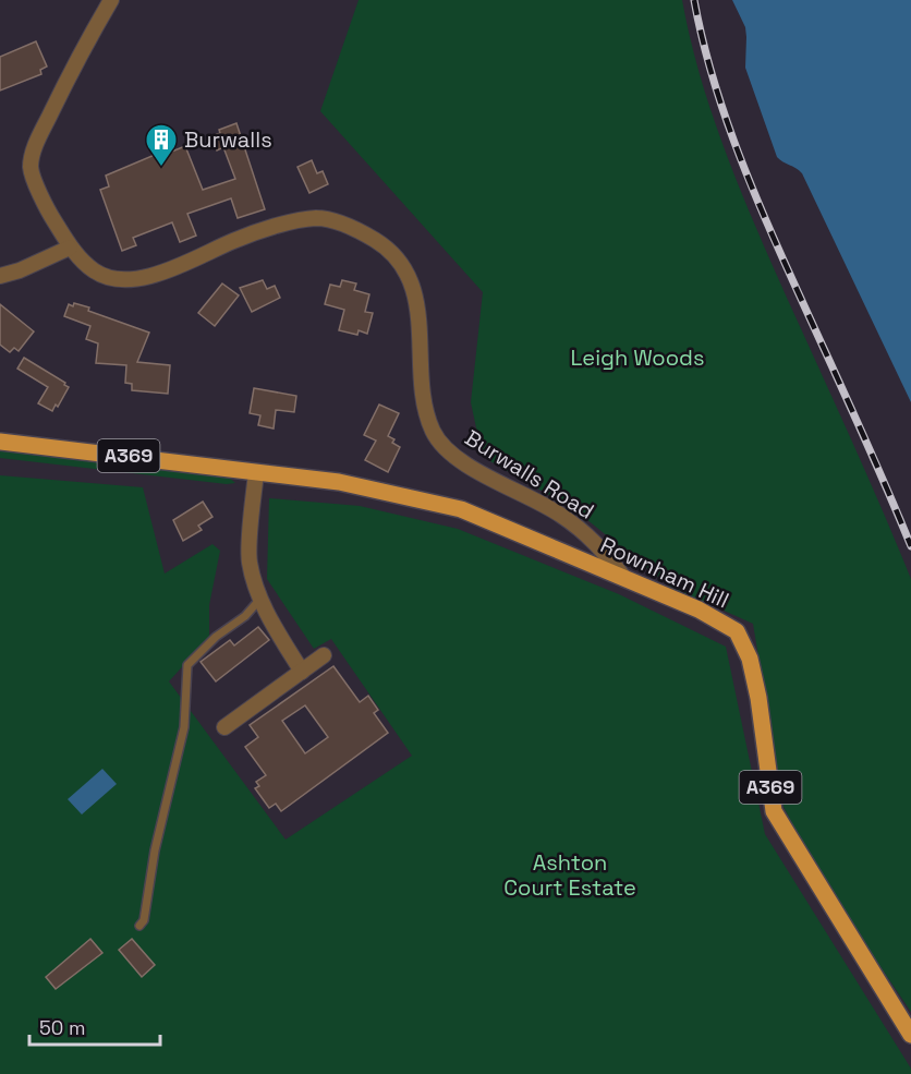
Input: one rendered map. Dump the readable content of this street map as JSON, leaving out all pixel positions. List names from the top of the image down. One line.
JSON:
{"streets":{"main road":["A369","Rownham Hill"],"street":["Burwalls Road"]},"crossings":[["Burwalls Road","Rownham Hill"]],"parks":["Leigh Woods","Ashton Court Estate"],"places":{"building":["Burwalls"]},"scale_bar":"50 m"}
